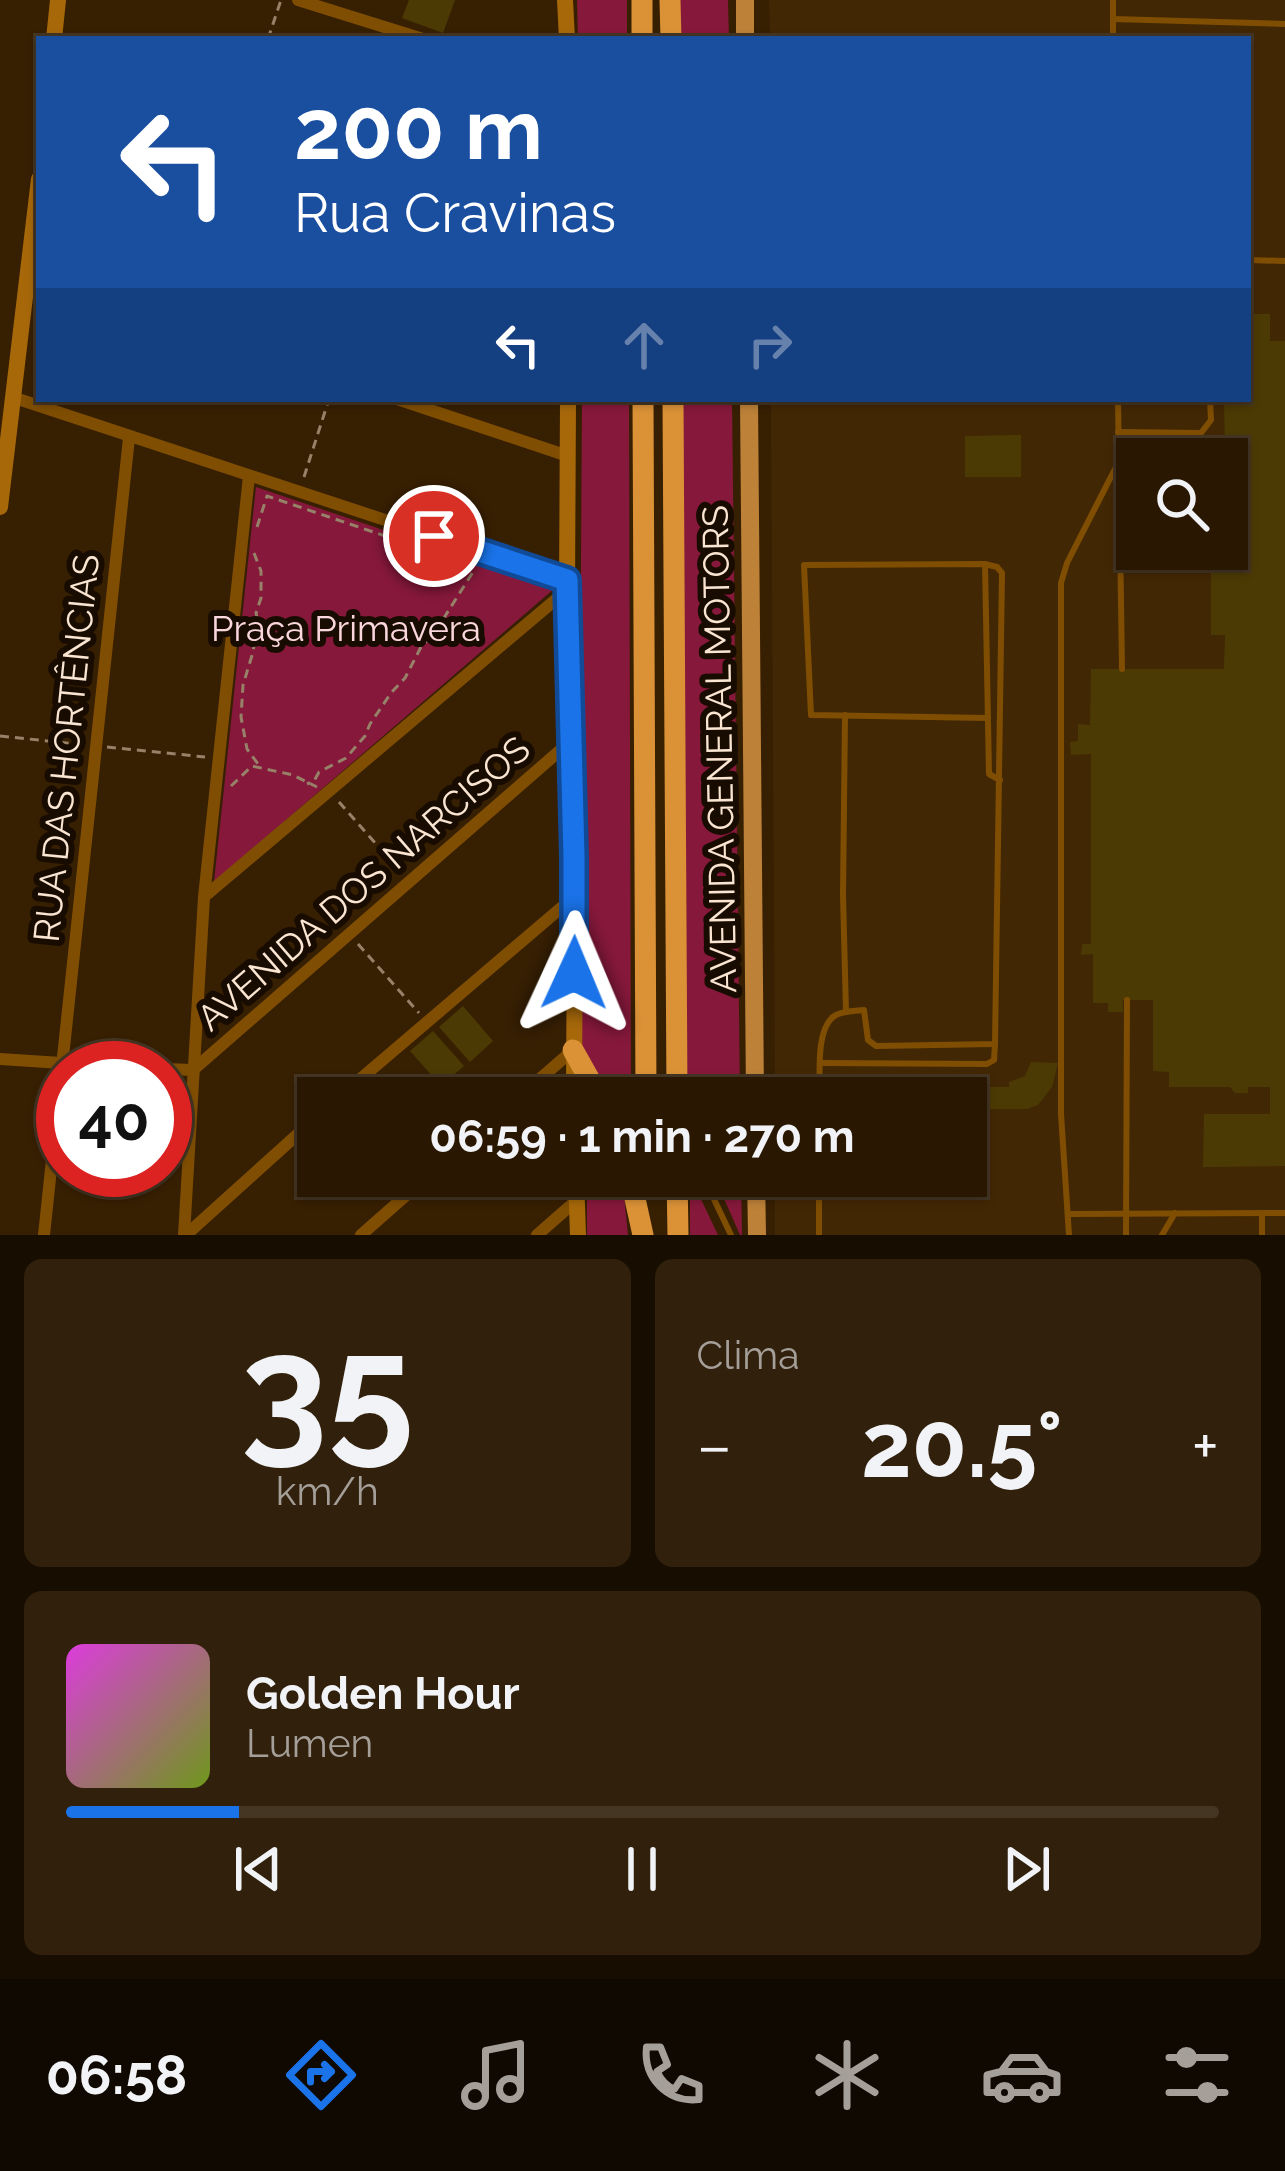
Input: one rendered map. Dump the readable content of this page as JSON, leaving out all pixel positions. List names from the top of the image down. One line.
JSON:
{"streets":{"main road":["AVENIDA GENERAL MOTORS"],"street":["RUA DAS HORTÊNCIAS","AVENIDA DOS NARCISOS"]},"parks":["Praça Primavera"],"page":{"turn":["200 m","Rua Cravinas"],"limit":"40","trip":"06:59 · 1 min · 270 m","tile":[["35","km/h"],"Clima"],"heat":["−","20.5°","+"],"song":["Golden Hour","Lumen"],"tabs":"06:58"}}
